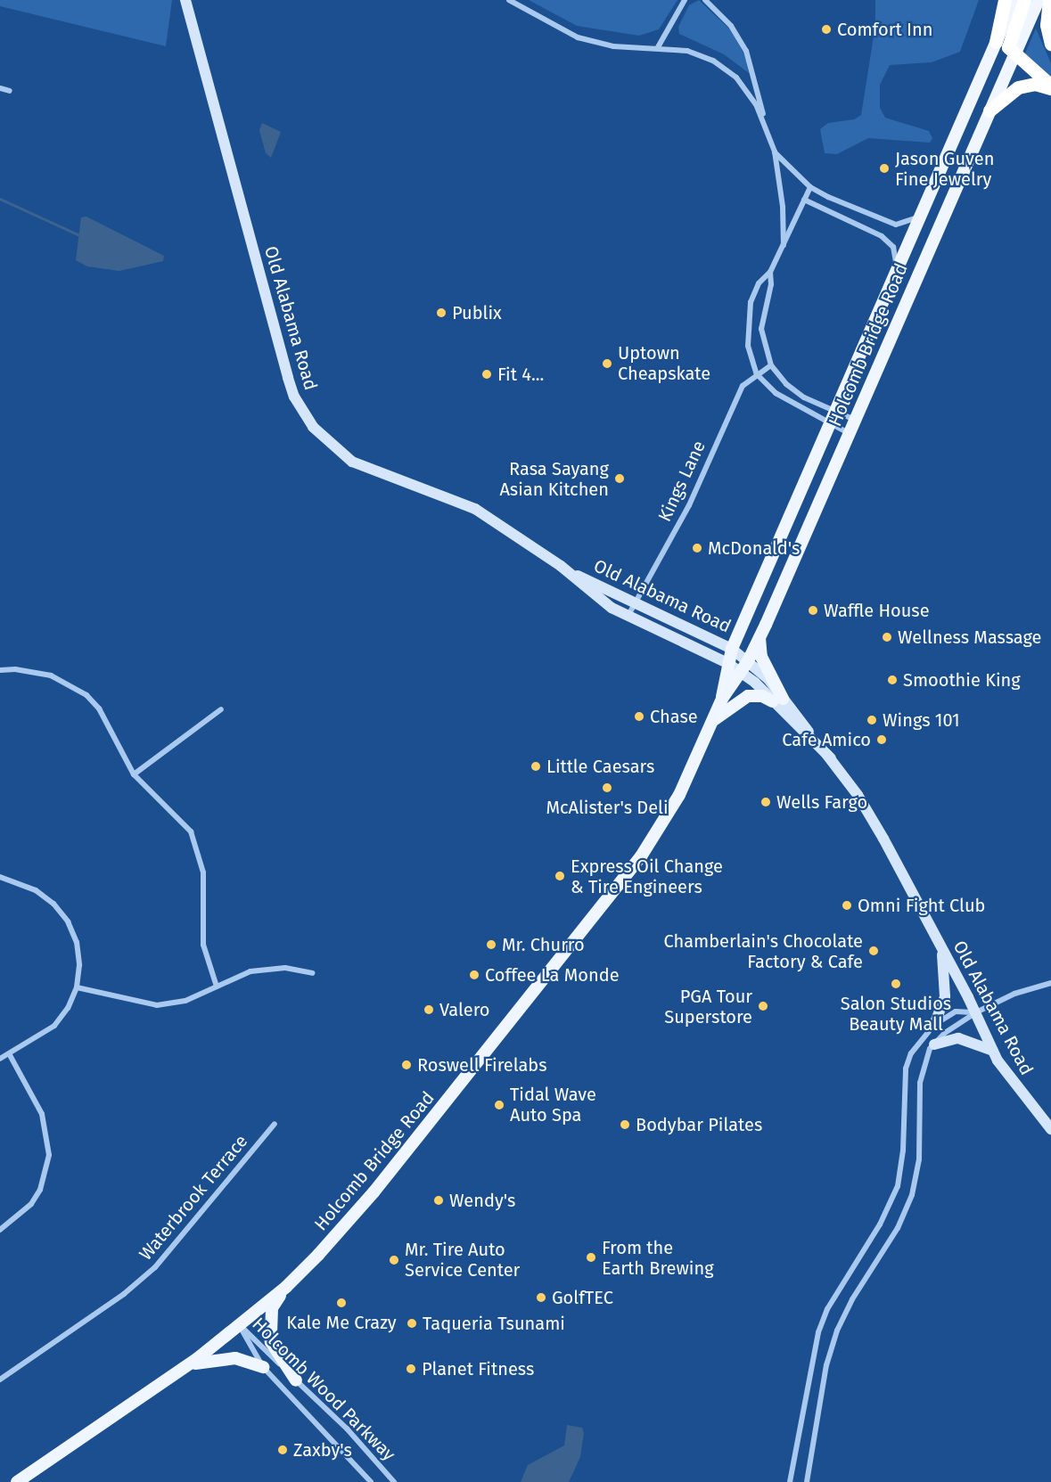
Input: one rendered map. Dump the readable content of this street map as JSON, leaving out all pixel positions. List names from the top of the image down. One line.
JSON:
{"streets":{"main road":["Holcomb Bridge Road"],"street":["Old Alabama Road","Kings Lane","Waterbrook Terrace","Holcomb Wood Parkway"]},"crossings":[["Old Alabama Road","Holcomb Bridge Road"],["Old Alabama Road","Kings Lane"],["Holcomb Bridge Road","Holcomb Wood Parkway"]],"places":["Comfort Inn","Jason Guven Fine Jewelry","Publix","Uptown Cheapskate","Fit 4...","Rasa Sayang Asian Kitchen","McDonald's","Waffle House","Wellness Massage","Smoothie King","Chase","Wings 101","Cafe Amico","Little Caesars","McAlister's Deli","Wells Fargo","Express Oil Change & Tire Engineers","Omni Fight Club","Mr. Churro","Chamberlain's Chocolate Factory & Cafe","Coffee La Monde","Salon Studios Beauty Mall","PGA Tour Superstore","Valero","Roswell Firelabs","Tidal Wave Auto Spa","Bodybar Pilates","Wendy's","From the Earth Brewing","Mr. Tire Auto Service Center","GolfTEC","Kale Me Crazy","Taqueria Tsunami","Planet Fitness","Zaxby's"]}
